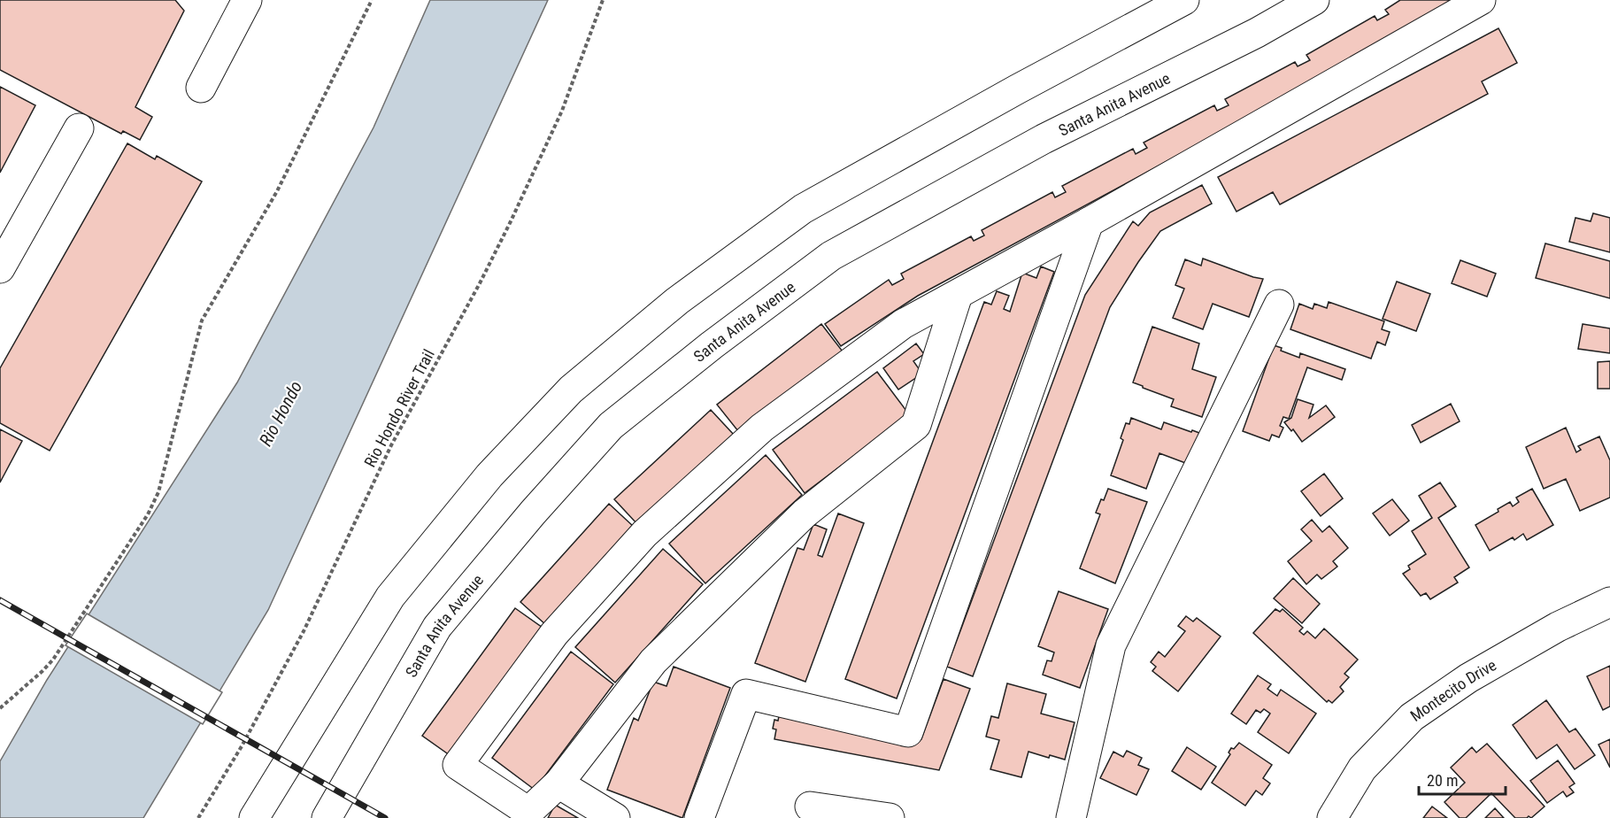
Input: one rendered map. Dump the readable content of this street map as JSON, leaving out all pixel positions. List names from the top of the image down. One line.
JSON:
{"streets":{"main road":["Santa Anita Avenue","Montecito Drive"],"path":["Rio Hondo River Trail"]},"water":["Rio Hondo"],"scale_bar":"20 m"}
